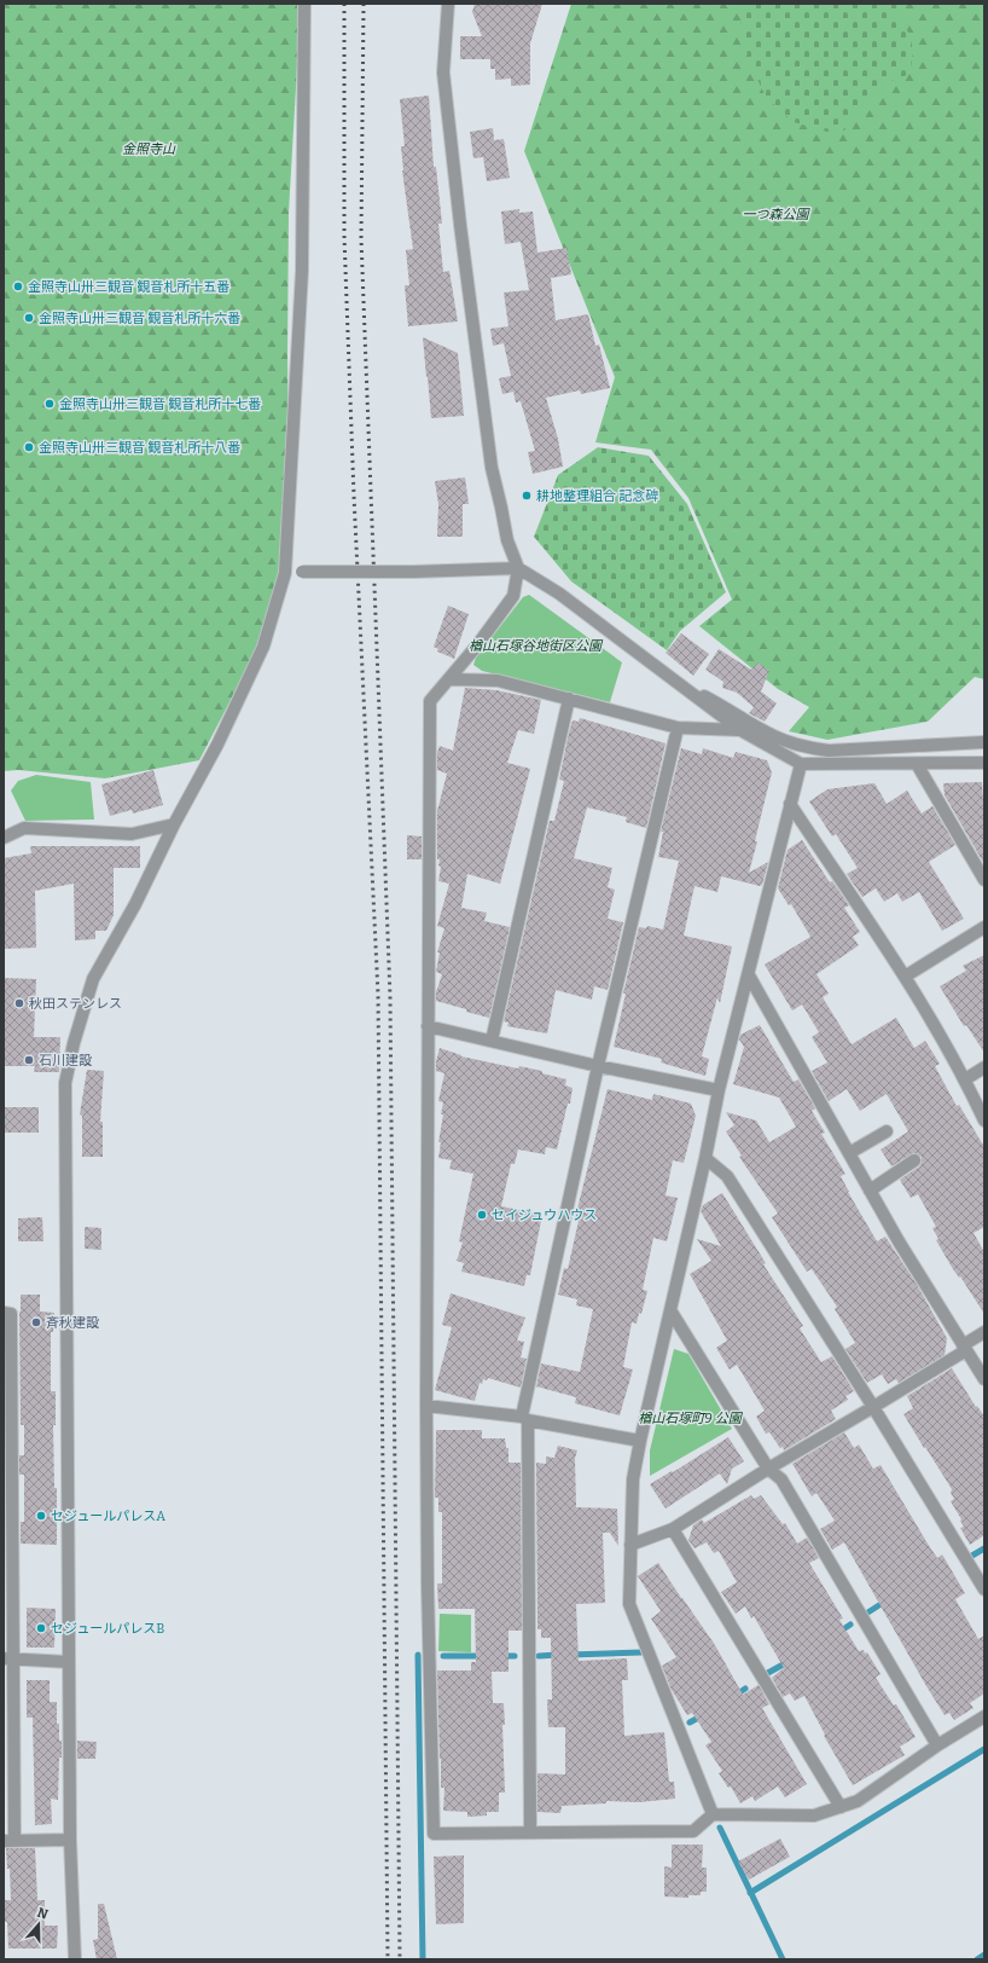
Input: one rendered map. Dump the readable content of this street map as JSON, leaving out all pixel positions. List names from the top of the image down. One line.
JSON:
{"parks":["金照寺山","一つ森公園","楢山石塚谷地街区公園","楢山石塚町9 公園"],"places":["金照寺山卅三観音 観音札所十五番","金照寺山卅三観音 観音札所十六番","金照寺山卅三観音 観音札所十七番","金照寺山卅三観音 観音札所十八番","耕地整理組合 記念碑","秋田ステンレス","石川建設","セイジュウハウス","斉秋建設","セジュールパレスA","セジュールパレスB"],"north":"top"}
